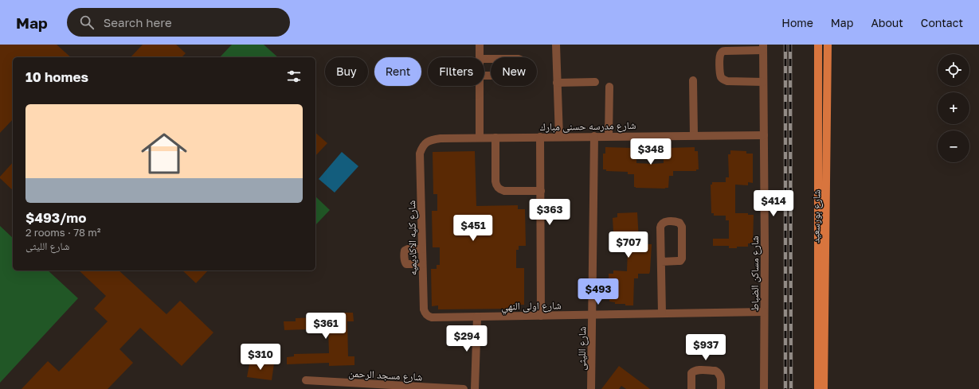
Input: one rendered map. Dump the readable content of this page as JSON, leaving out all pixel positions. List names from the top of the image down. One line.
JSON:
{"streets":{"main road":["شارع بورسعيد"],"street":["شارع مدرسه حسنى مبارك","شارع كليه الاكاديميه","شارع مساكن الضباط","شارع اولى النهي","شارع الليثى","شارع مسجد الرحمن"]},"crossings":[["شارع مدرسه حسنى مبارك","شارع كليه الاكاديميه"],["شارع مدرسه حسنى مبارك","شارع مساكن الضباط"],["شارع مدرسه حسنى مبارك","شارع الليثى"],["شارع كليه الاكاديميه","شارع اولى النهي"],["شارع مساكن الضباط","شارع اولى النهي"],["شارع اولى النهي","شارع الليثى"]],"page":{"header":"Map","search":"Search here","nav":["Home","Map","About","Contact"],"map_buttons":["+","−"],"chip":["Buy","Rent","Filters","New"],"heading":"10 homes","list":[{"name":"$493/mo","note":"2 rooms · 78 m² · شارع الليثى"}],"price":["$348","$414","$363","$451","$707","$493","$361","$294","$937","$310"]}}
